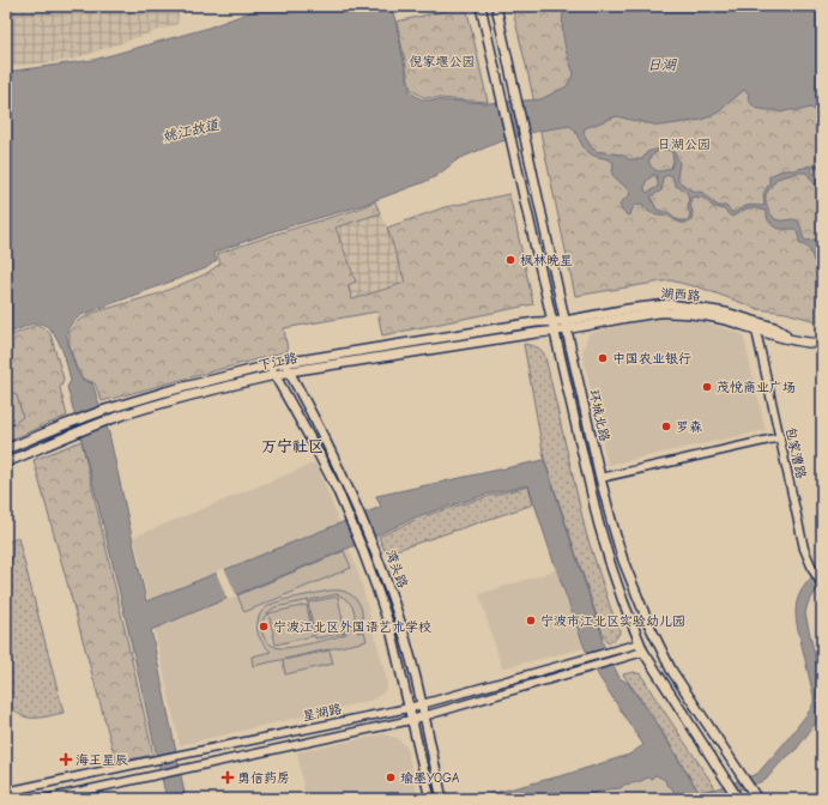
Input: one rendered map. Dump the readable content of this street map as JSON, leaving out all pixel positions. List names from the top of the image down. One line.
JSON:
{"streets":{"main road":["湖西路","下江路","环城北路","湾头路"],"street":["包家漕路","星湖路"]},"crossings":[["湖西路","下江路"],["湖西路","环城北路"],["湖西路","包家漕路"],["下江路","环城北路"],["下江路","湾头路"],["环城北路","星湖路"],["湾头路","星湖路"]],"districts":["万宁社区"],"water":["日湖","姚江故道"],"parks":["倪家堰公园","日湖公园"],"places":{"other":["枫林晚星","中国农业银行","茂悦商业广场","罗森","宁波市江北区实验幼儿园","宁波江北区外国语艺术学校","瑜墨YOGA"],"health":["海王星辰","勇信药房"]}}
